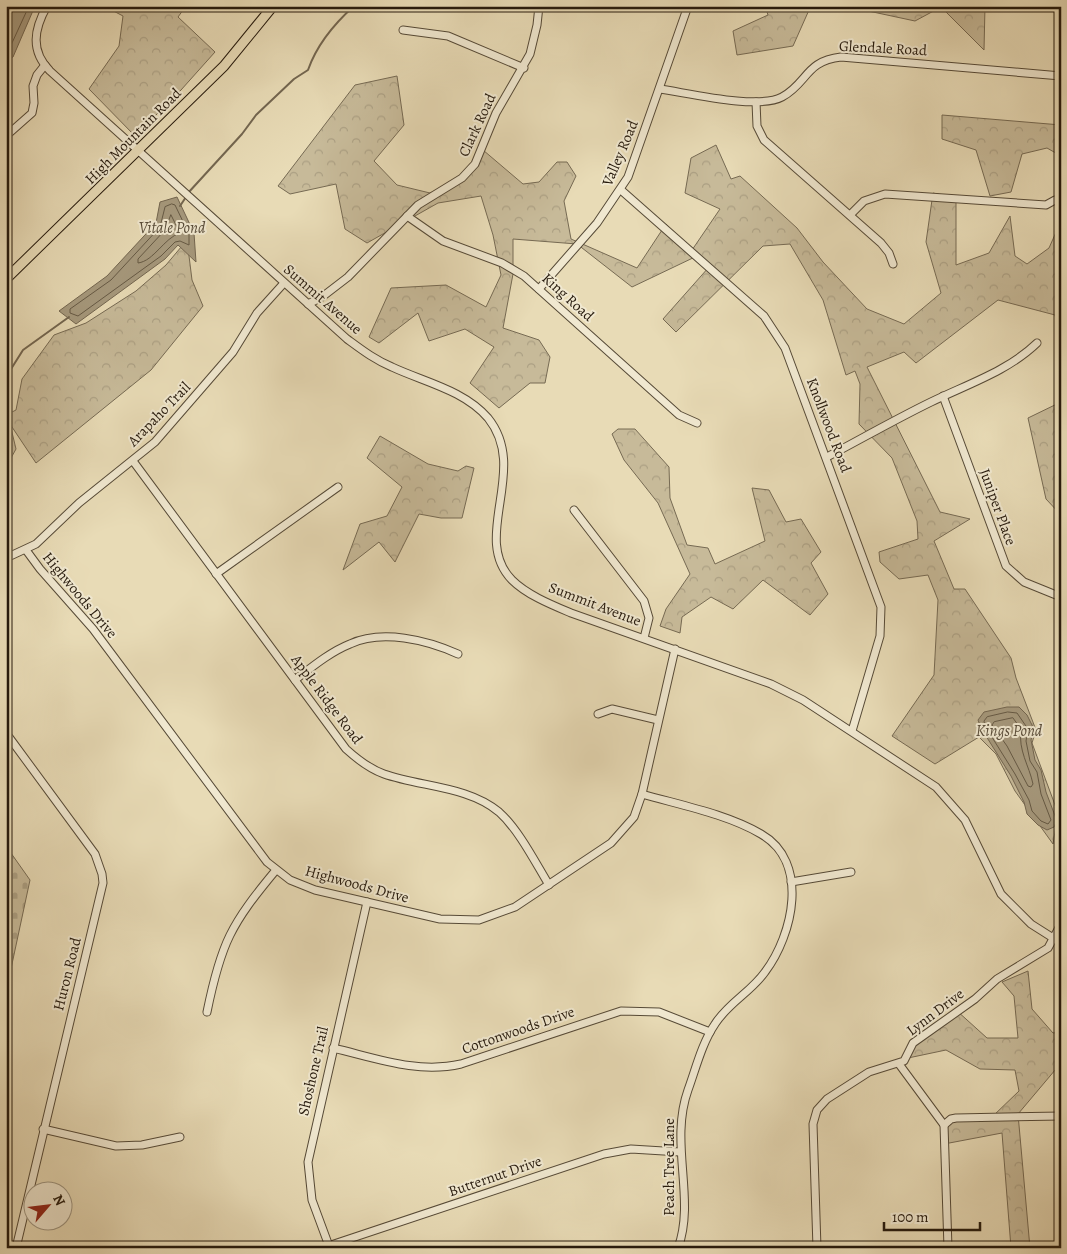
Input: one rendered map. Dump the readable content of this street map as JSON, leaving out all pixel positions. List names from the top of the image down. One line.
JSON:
{"streets":{"main road":["High Mountain Road"],"street":["Glendale Road","Clark Road","Valley Road","King Road","Summit Avenue","Arapaho Trail","Knollwood Road","Juniper Place","Highwoods Drive","Apple Ridge Road","Huron Road","Lynn Drive","Cottonwoods Drive","Shoshone Trail","Peach Tree Lane","Butternut Drive"]},"crossings":[["Glendale Road","Valley Road"],["Clark Road","King Road"],["Clark Road","Summit Avenue"],["High Mountain Road","Summit Avenue"],["Valley Road","King Road"],["Valley Road","Knollwood Road"],["Summit Avenue","Arapaho Trail"],["Summit Avenue","Knollwood Road"],["Summit Avenue","Highwoods Drive"],["Summit Avenue","Lynn Drive"],["Arapaho Trail","Highwoods Drive"],["Arapaho Trail","Apple Ridge Road"],["Highwoods Drive","Apple Ridge Road"],["Highwoods Drive","Shoshone Trail"],["Highwoods Drive","Peach Tree Lane"],["Cottonwoods Drive","Shoshone Trail"],["Cottonwoods Drive","Peach Tree Lane"],["Shoshone Trail","Butternut Drive"],["Peach Tree Lane","Butternut Drive"]],"water":["Vitale Pond","Kings Pond"],"scale_bar":"100 m","north":"top right"}
